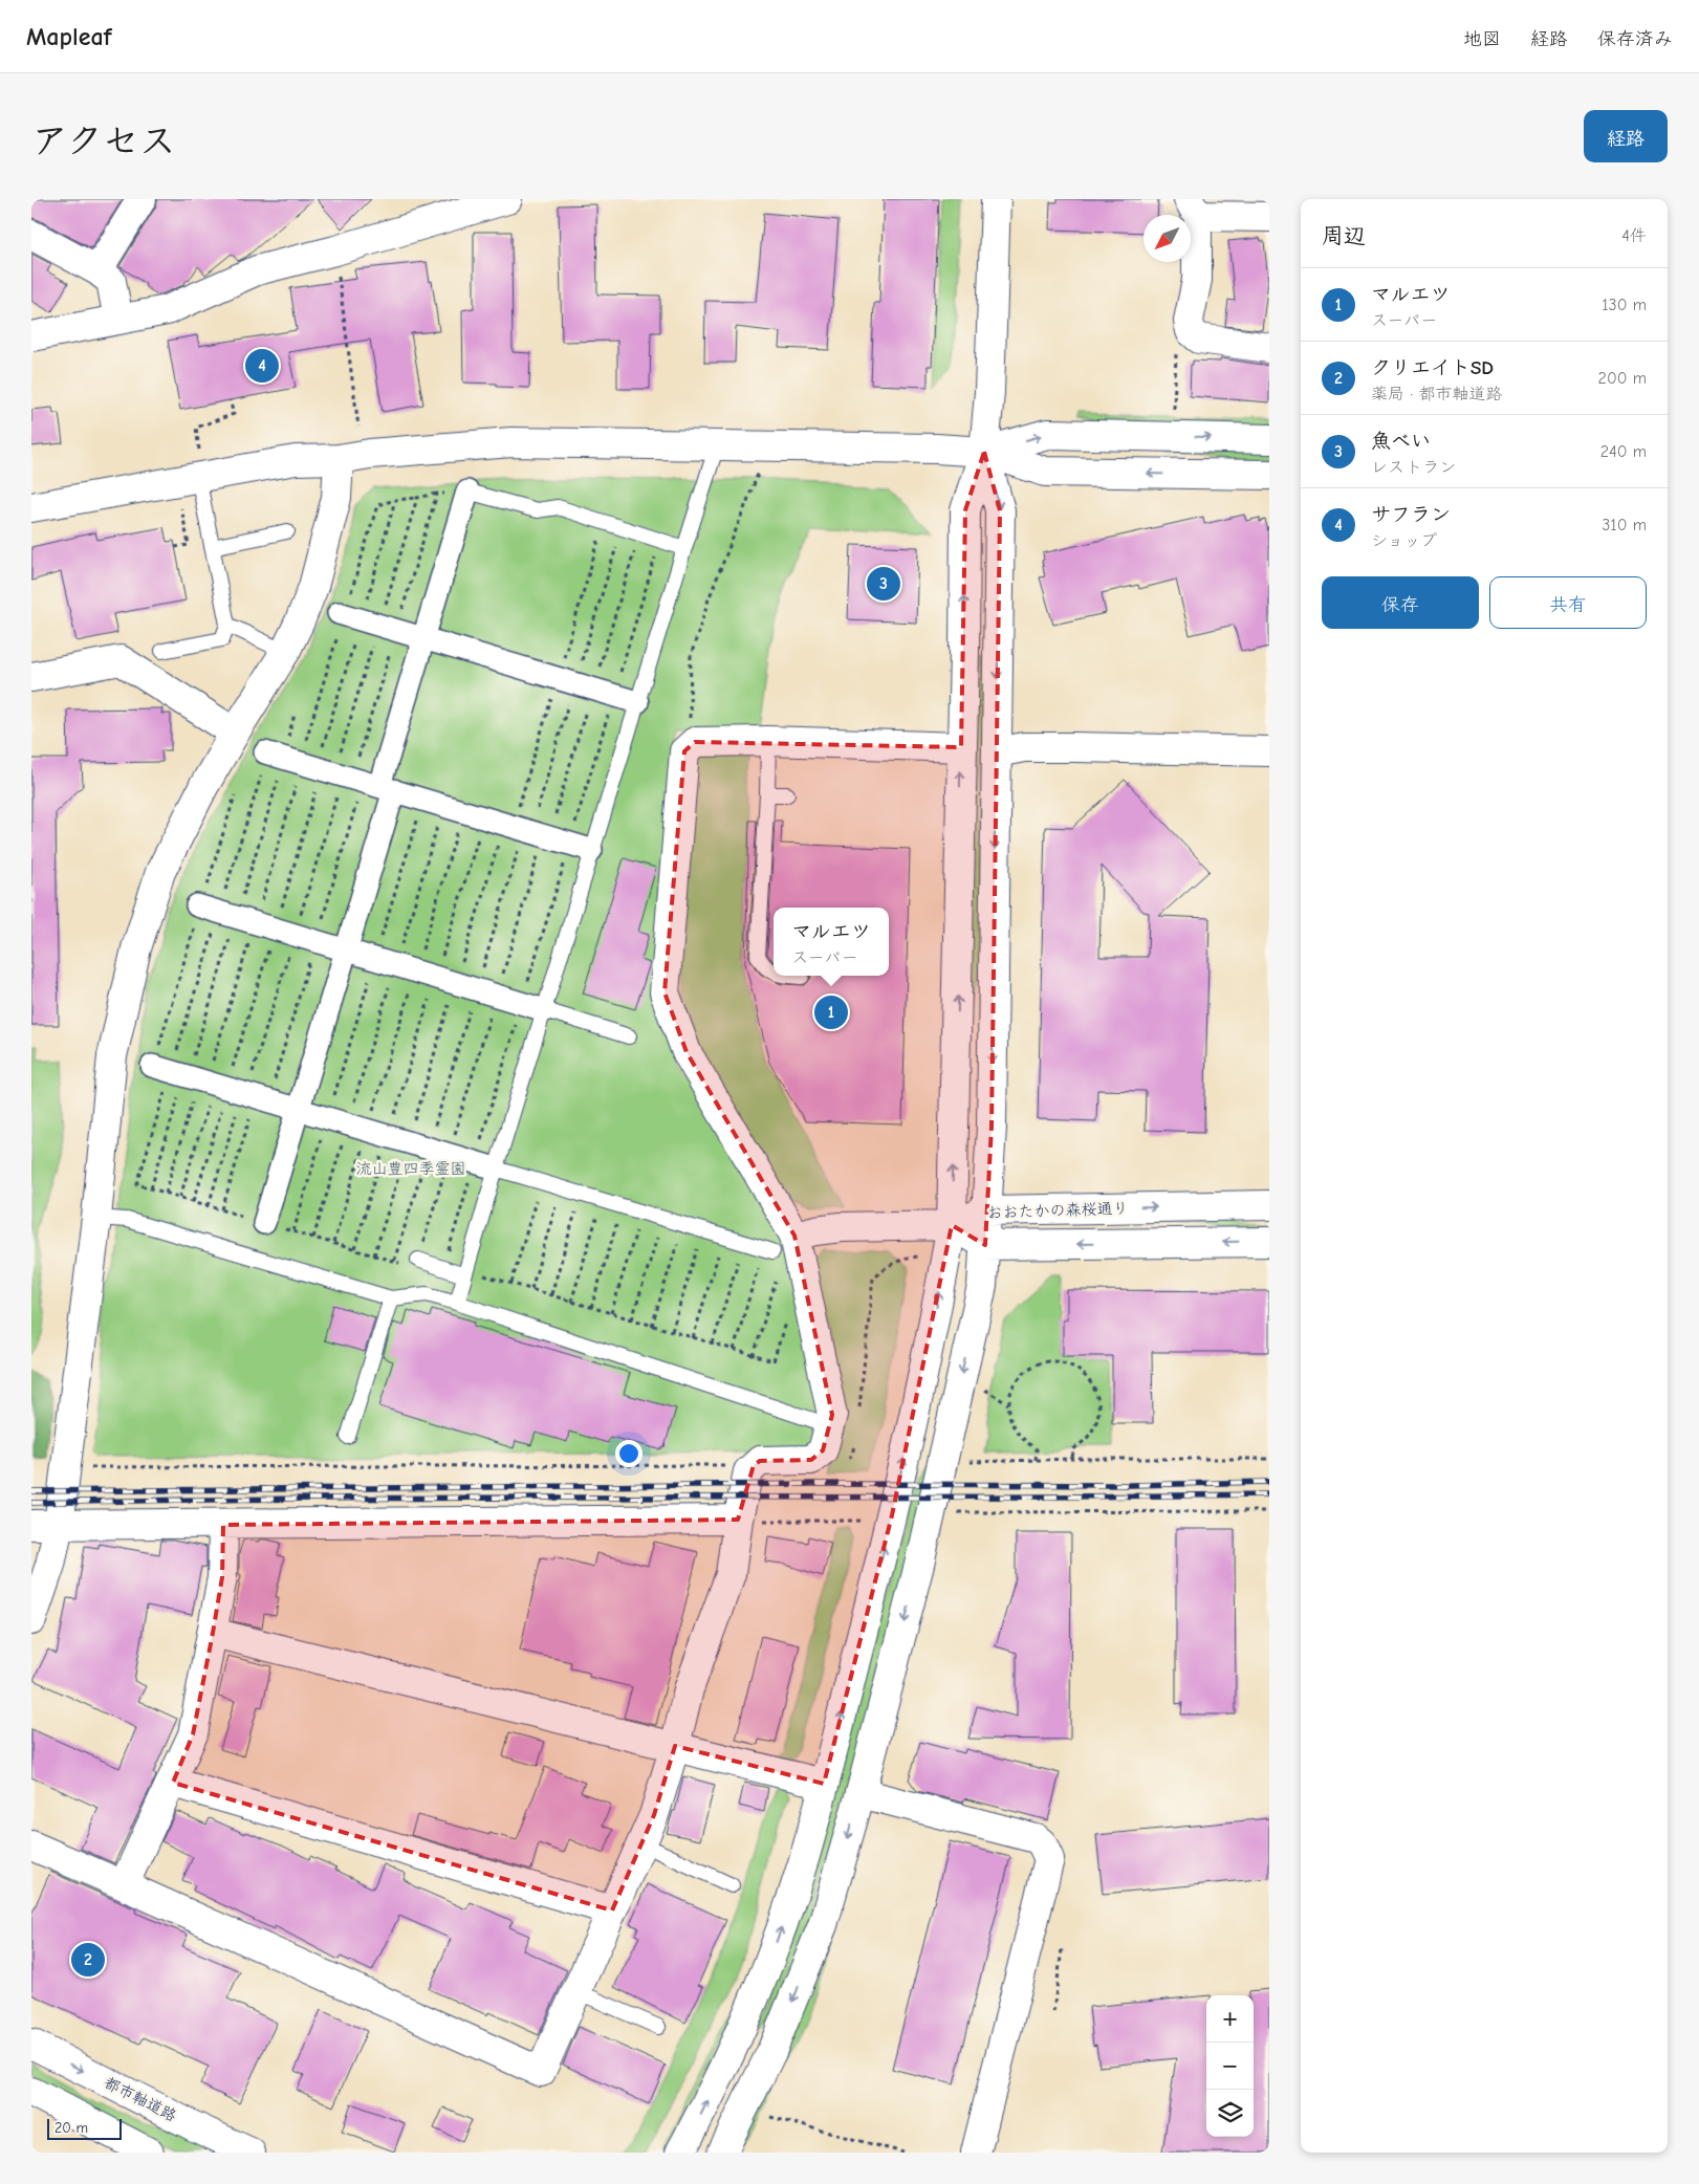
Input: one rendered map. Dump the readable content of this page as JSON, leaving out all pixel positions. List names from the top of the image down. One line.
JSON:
{"streets":{"street":["おおたかの森桜通り","都市軸道路"]},"parks":["流山豊四季霊園"],"scale_bar":"20 m","north":"bottom left","page":{"header":"Mapleaf","nav":["地図","経路","保存済み"],"title":"アクセス","buttons":["経路",["保存","共有"]],"heading":["周辺","4件"],"list":[{"mark":"1","name":"マルエツ","note":"スーパー","value":"130 m"},{"mark":"2","name":"クリエイトSD","note":"薬局 · 都市軸道路","value":"200 m"},{"mark":"3","name":"魚べい","note":"レストラン","value":"240 m"},{"mark":"4","name":"サフラン","note":"ショップ","value":"310 m"}],"pins":["4","3","1","2"],"popup":["マルエツ","スーパー"],"map_buttons":["+","−"],"scale":"20 m"}}
